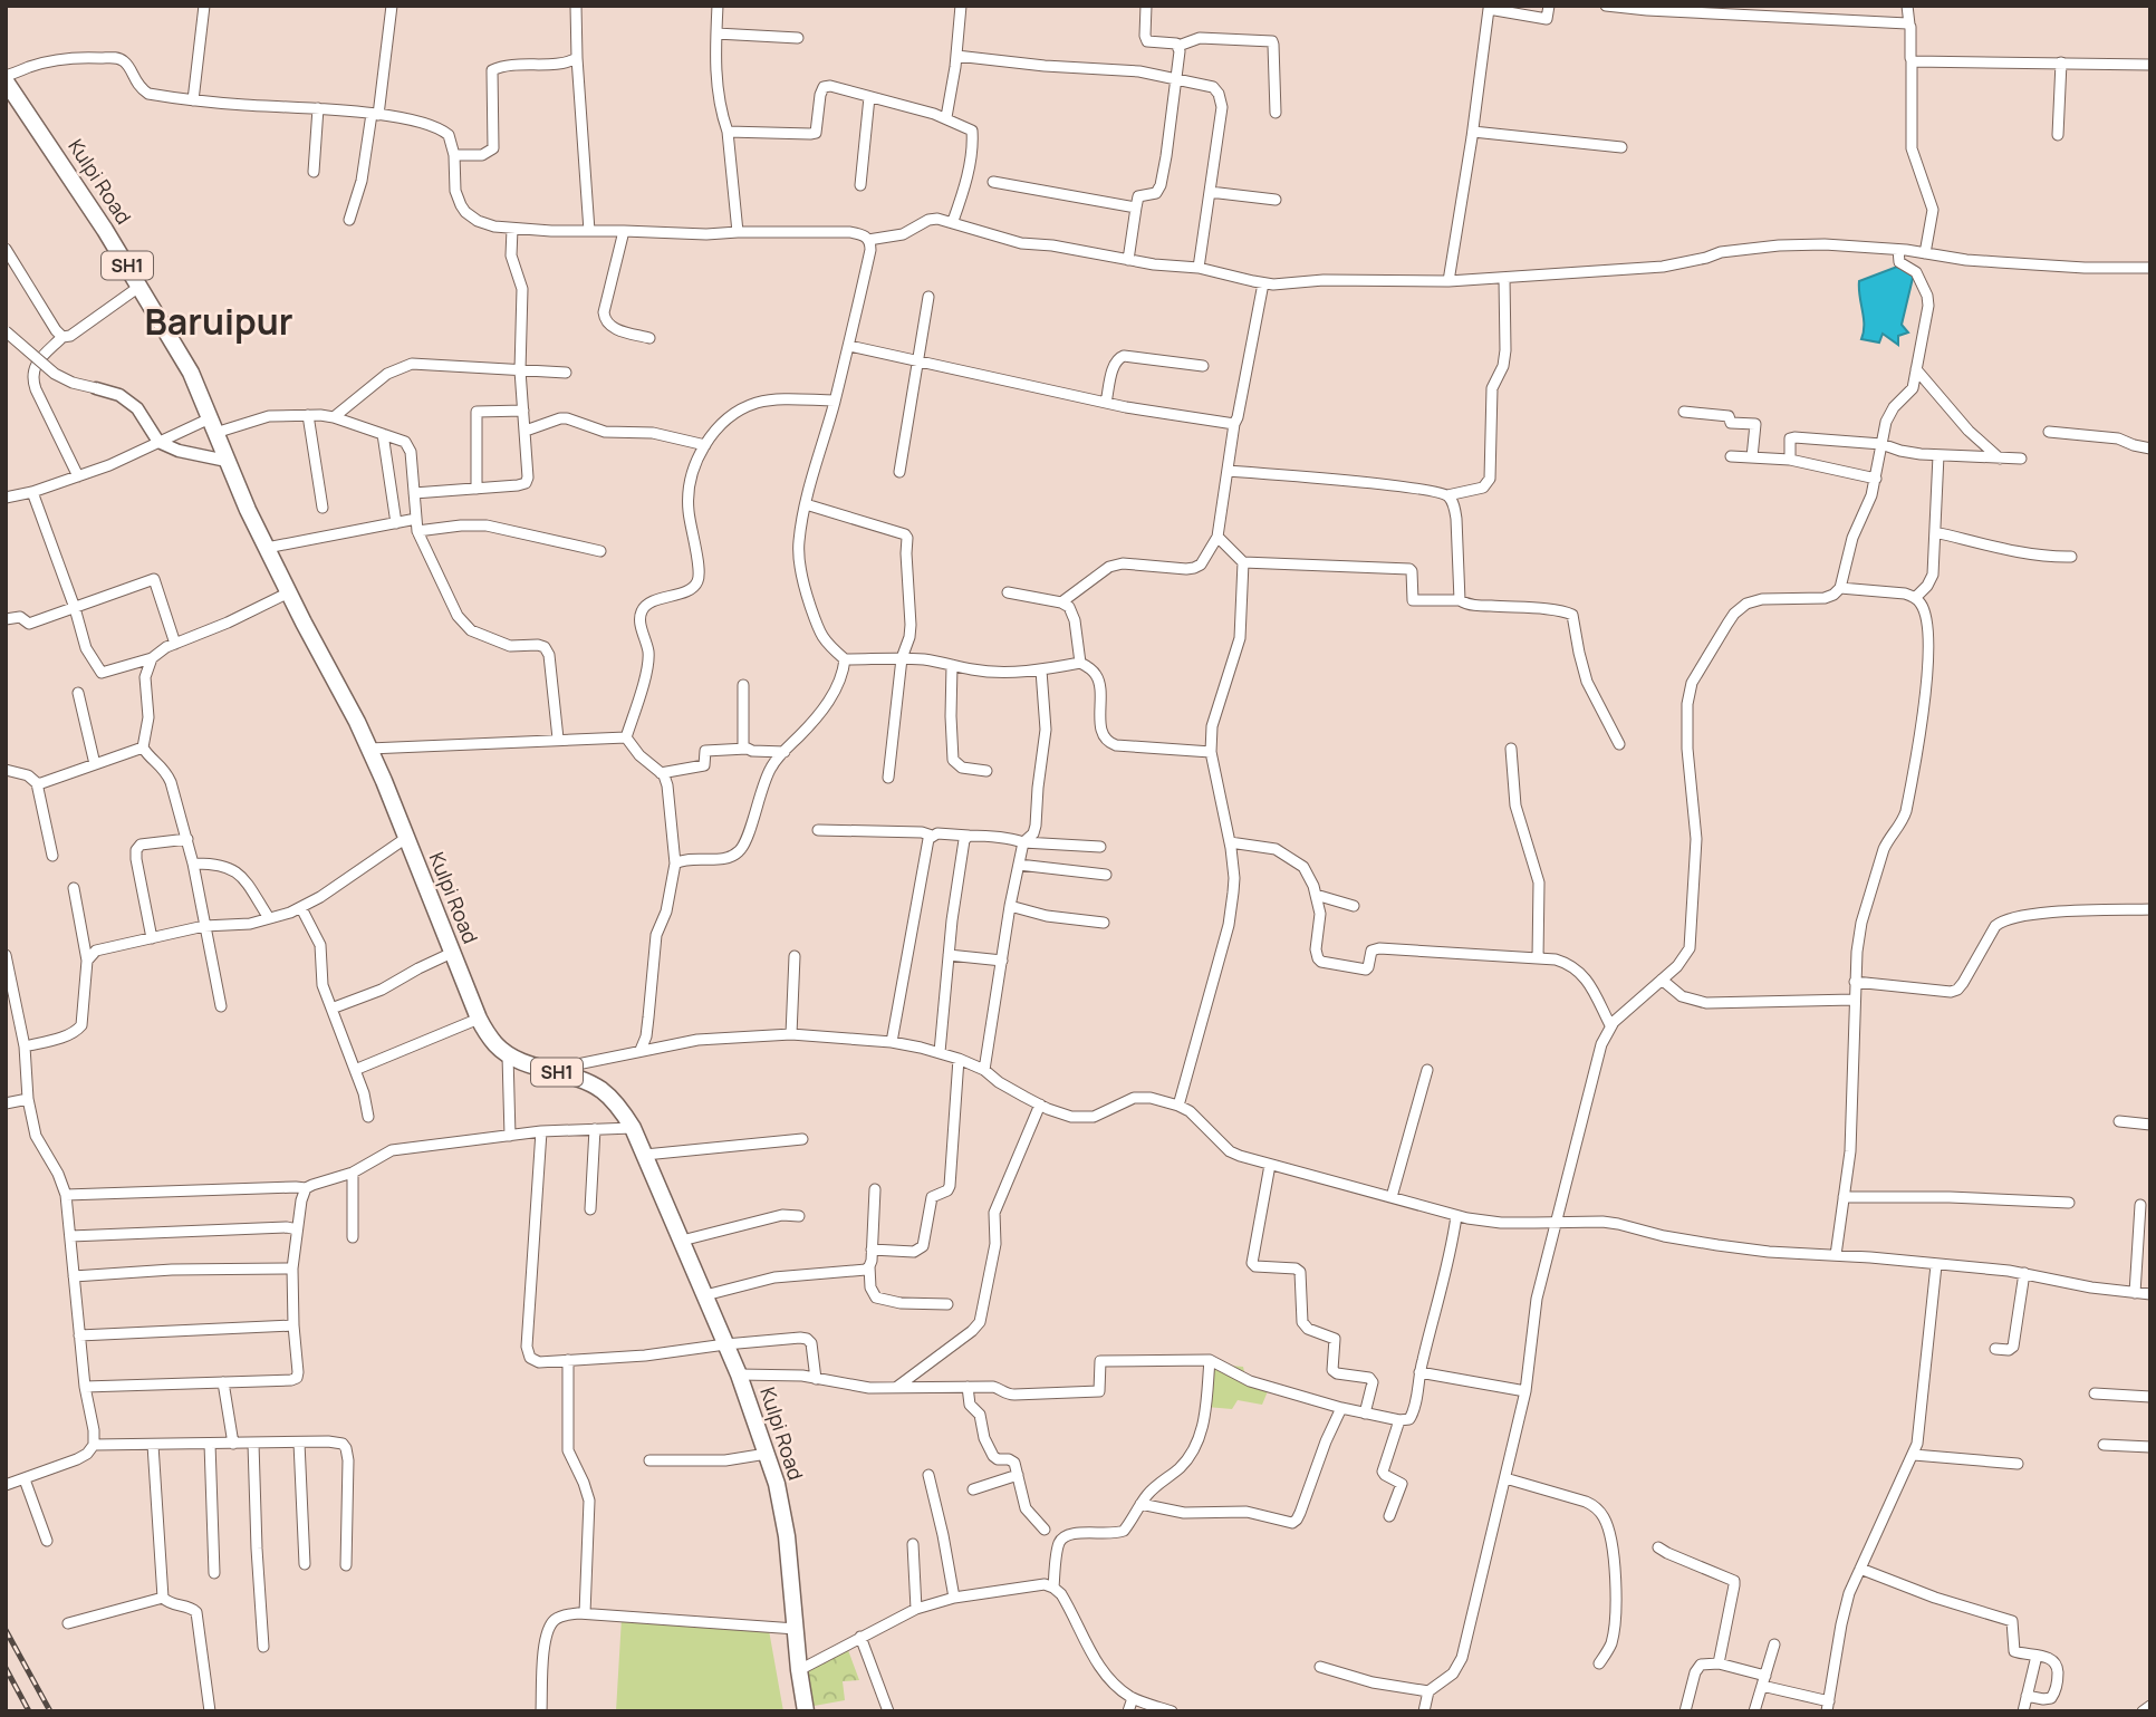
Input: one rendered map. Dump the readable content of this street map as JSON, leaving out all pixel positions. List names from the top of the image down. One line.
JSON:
{"streets":{"main road":["Kulpi Road","SH1"]},"districts":["Baruipur"]}
